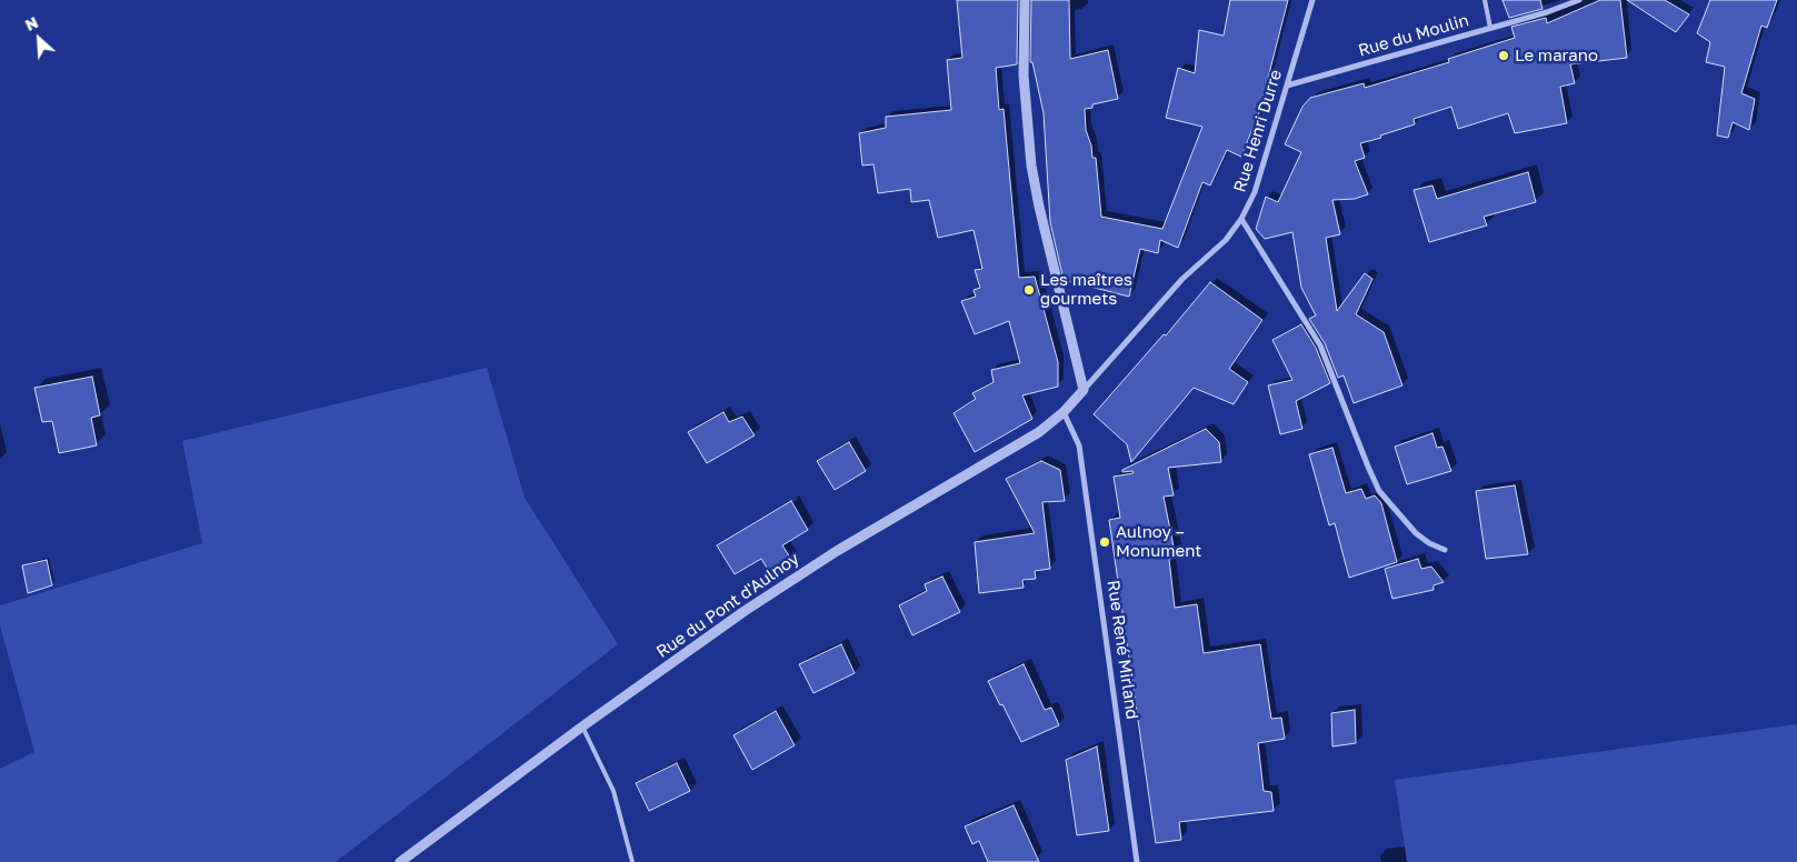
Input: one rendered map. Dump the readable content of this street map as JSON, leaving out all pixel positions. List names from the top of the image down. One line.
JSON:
{"streets":{"street":["Rue du Moulin","Rue Henri Durre","Rue du Pont d'Aulnoy","Rue René Mirland"]},"crossings":[["Rue du Moulin","Rue Henri Durre"],["Rue Henri Durre","Rue du Pont d'Aulnoy"],["Rue du Pont d'Aulnoy","Rue René Mirland"]],"places":["Le marano","Les maîtres gourmets","Aulnoy – Monument"],"north":"top left"}
